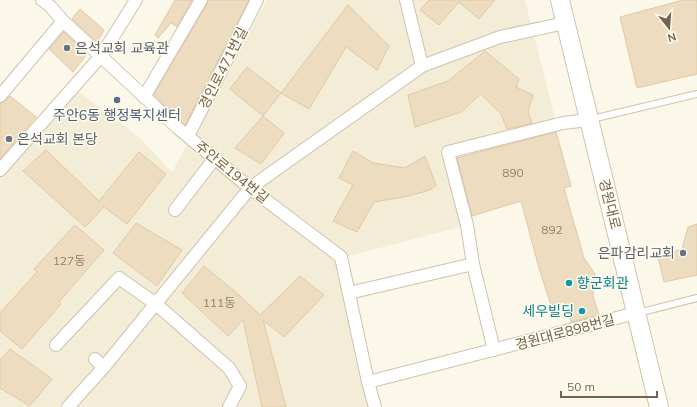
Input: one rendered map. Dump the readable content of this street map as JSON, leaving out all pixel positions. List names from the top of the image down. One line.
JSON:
{"streets":{"main road":["경원대로"],"street":["경인로471번길","주안로194번길","경원대로898번길"]},"crossings":[["경인로471번길","주안로194번길"],["주안로194번길","경원대로898번길"],["경원대로","경원대로898번길"]],"places":["은석교회 교육관","주안6동 행정복지센터","은석교회 본당","은파감리교회","향군회관","세우빌딩"],"house_numbers":["890","892","127동","111동"],"scale_bar":"50 m","north":"bottom"}
